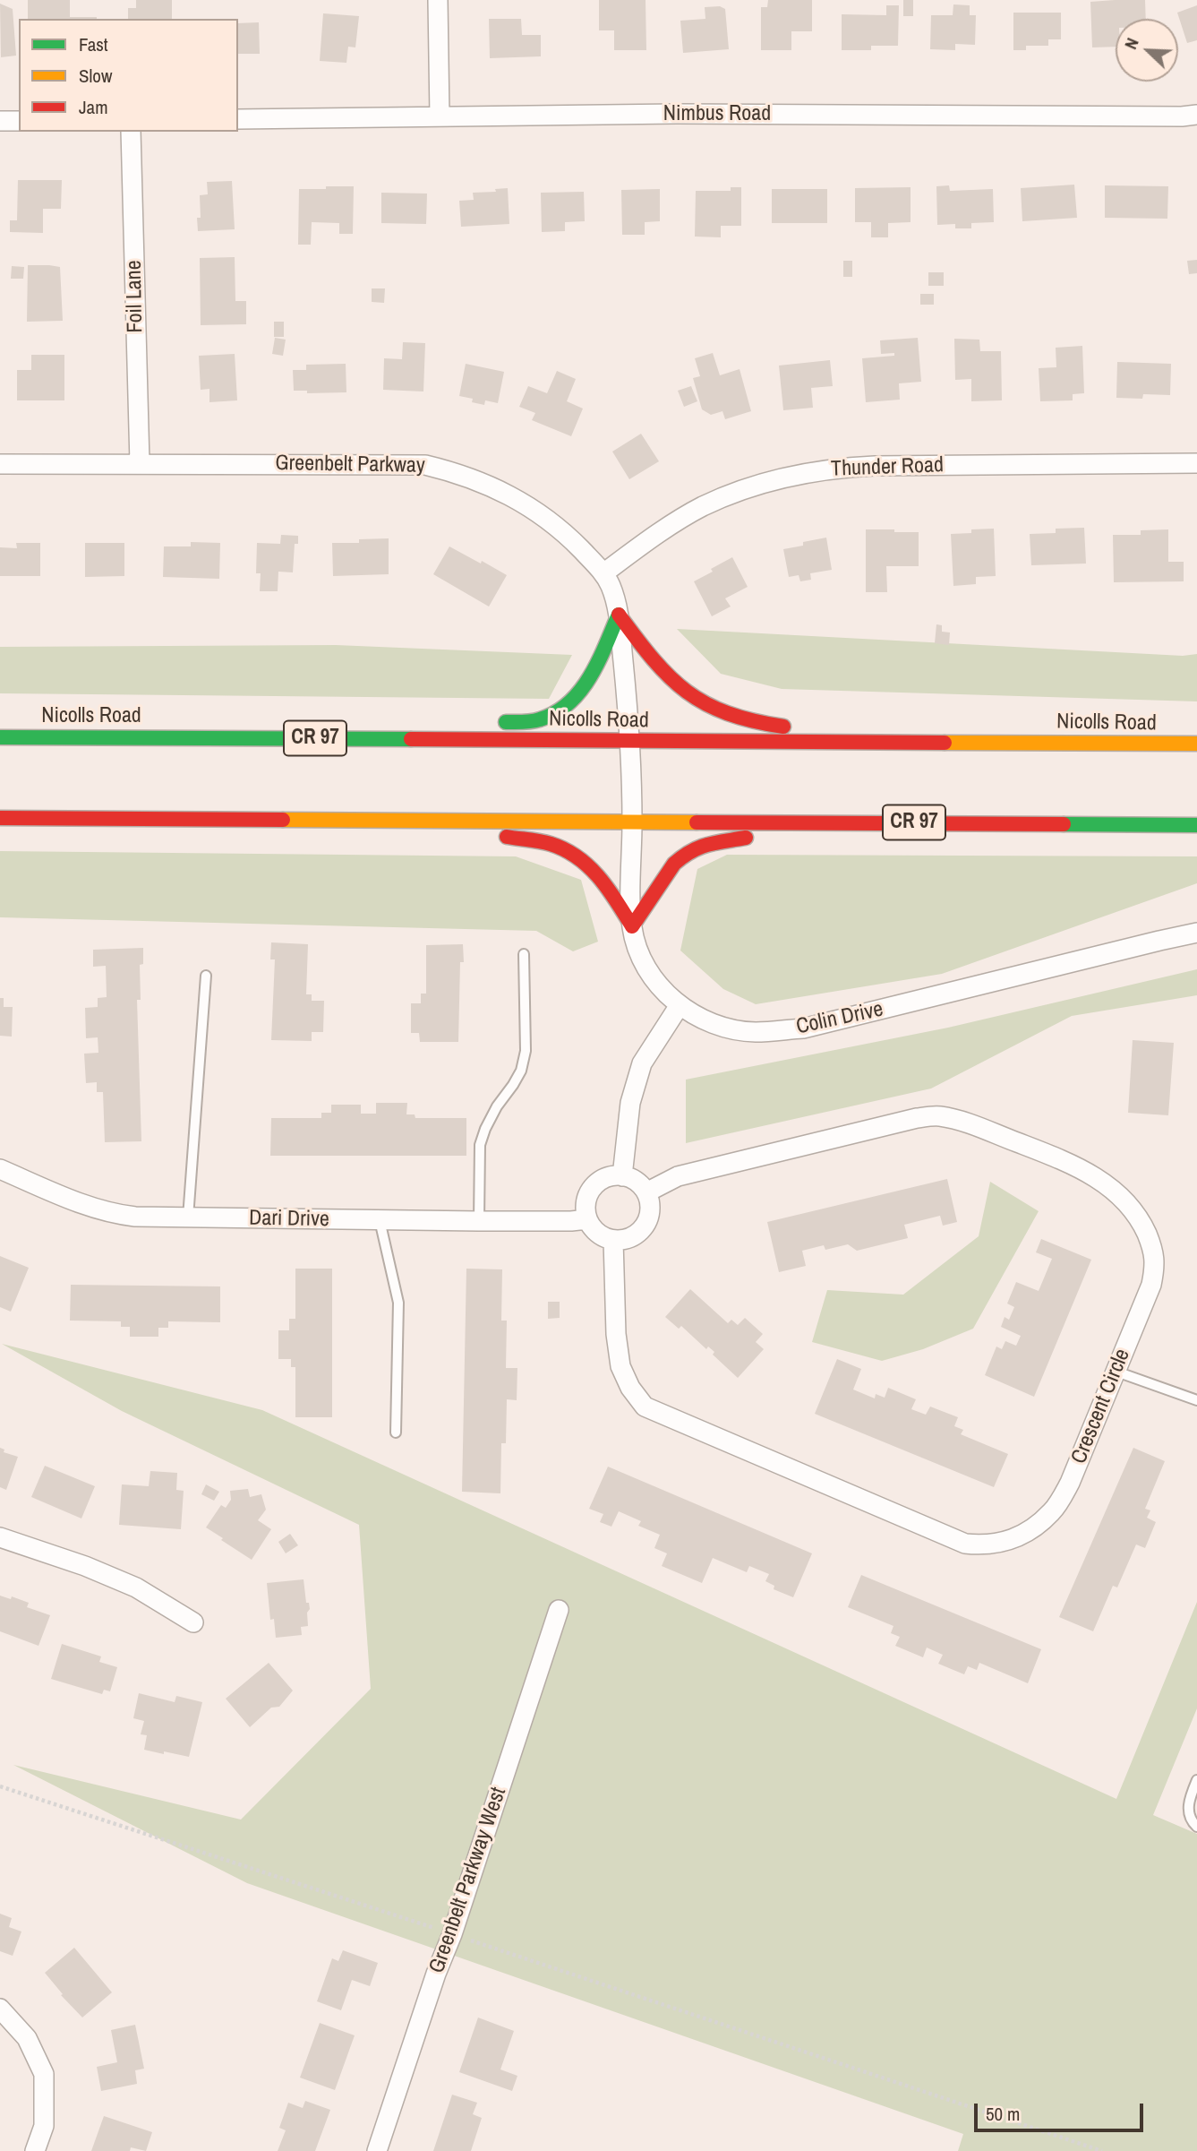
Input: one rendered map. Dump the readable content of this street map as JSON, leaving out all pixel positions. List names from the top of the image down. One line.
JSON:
{"streets":{"highway":["Nicolls Road","CR 97"],"street":["Nimbus Road","Foil Lane","Greenbelt Parkway","Thunder Road","Colin Drive","Dari Drive","Crescent Circle","Greenbelt Parkway West"]},"crossings":[["Foil Lane","Greenbelt Parkway"],["Greenbelt Parkway","Thunder Road"],["Greenbelt Parkway","Nicolls Road"],["Greenbelt Parkway","CR 97"],["Greenbelt Parkway","Colin Drive"],["CR 97","Colin Drive"],["Dari Drive","Crescent Circle"]],"legend":["Fast","Slow","Jam"],"scale_bar":"50 m","north":"top left"}
